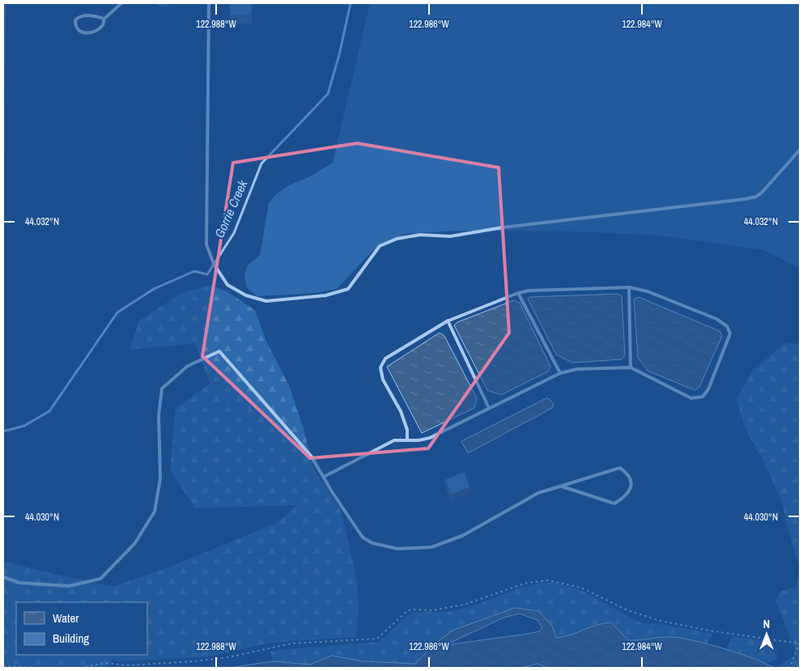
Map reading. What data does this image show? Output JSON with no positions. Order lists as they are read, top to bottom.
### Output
{
  "water": ["Gorrie Creek"],
  "legend": ["Water", "Building"],
  "north": "top",
  "coordinates": [
    "122.988°W",
    "122.986°W",
    "122.984°W",
    "44.032°N",
    "44.030°N"
  ]
}
